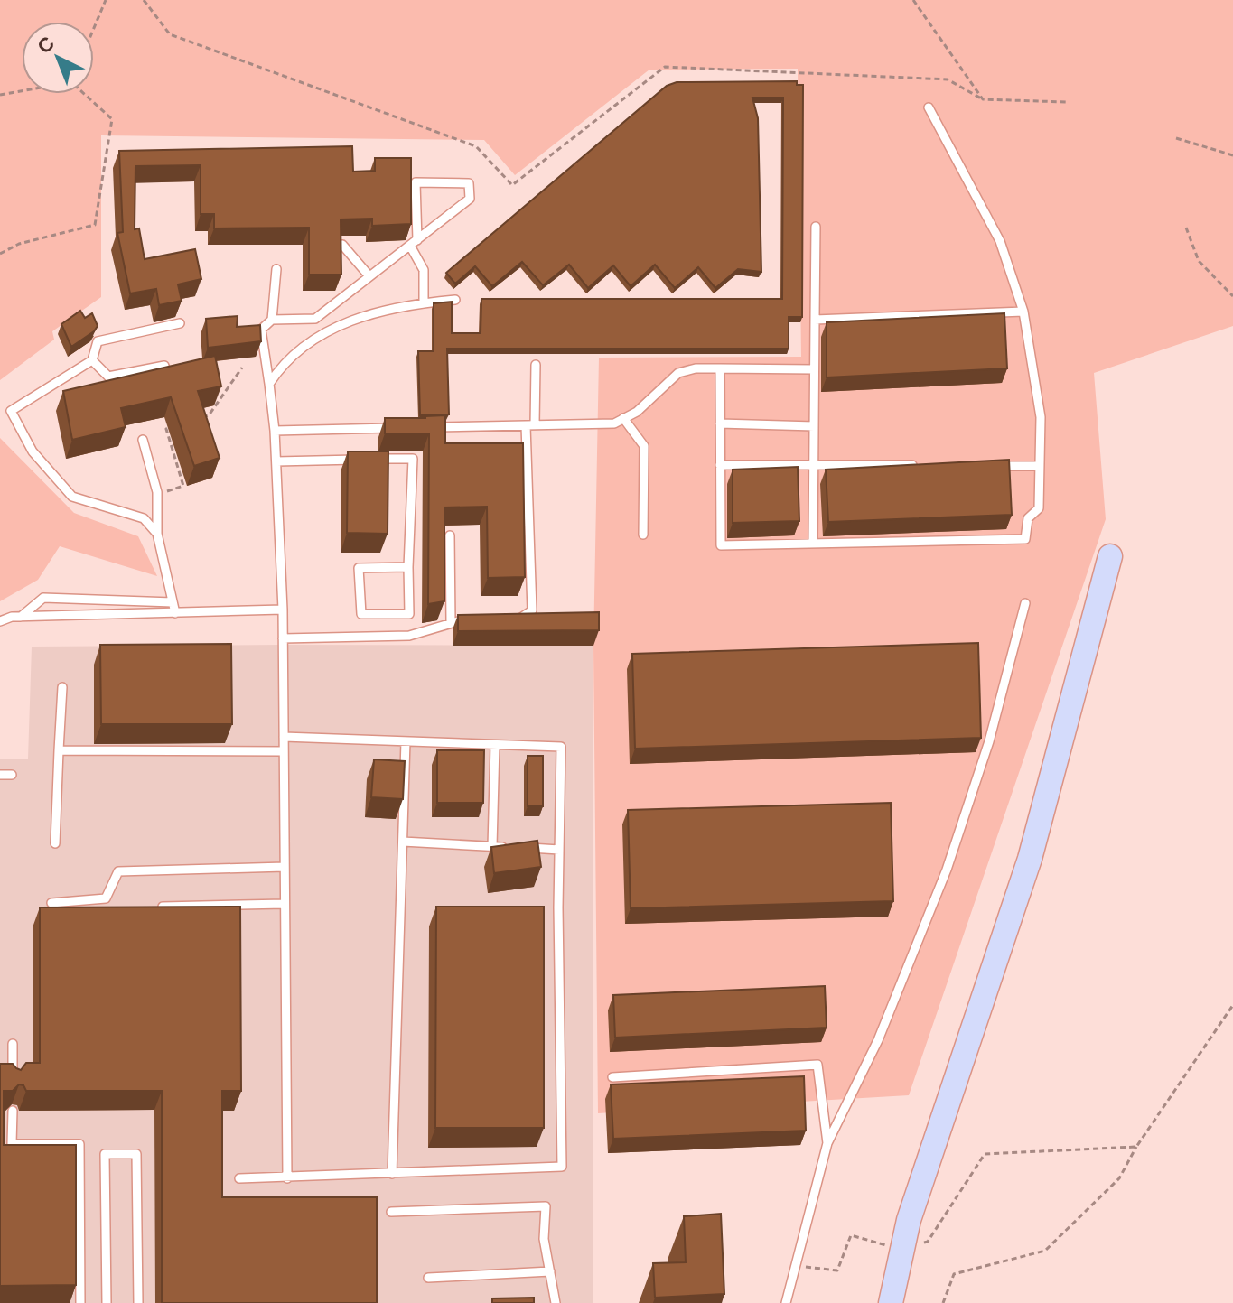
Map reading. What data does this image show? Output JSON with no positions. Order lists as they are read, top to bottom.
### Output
{
  "north": "top left"
}
